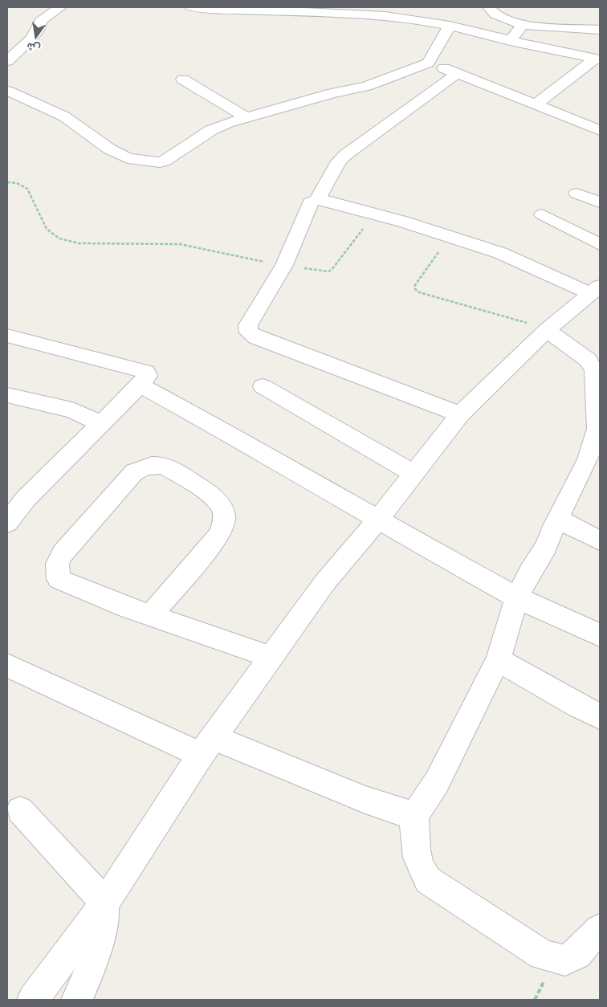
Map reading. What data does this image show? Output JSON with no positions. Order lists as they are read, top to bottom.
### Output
{
  "north": "bottom"
}
